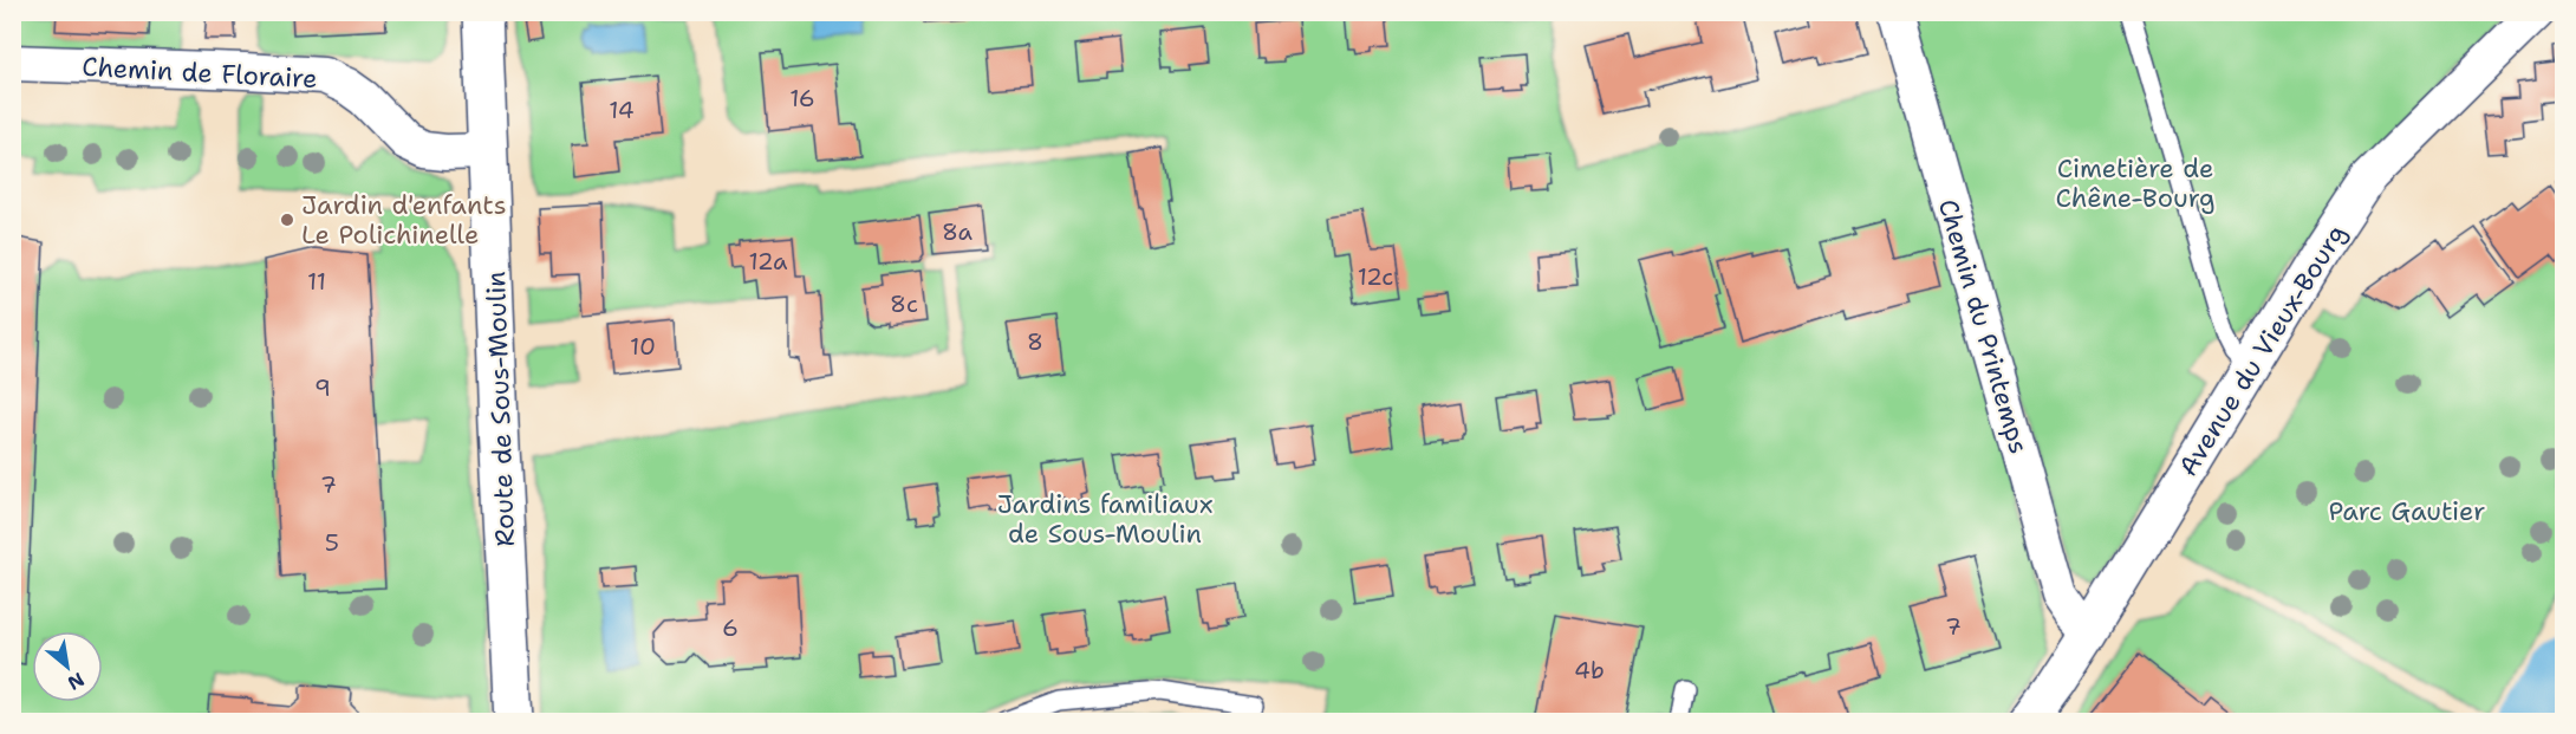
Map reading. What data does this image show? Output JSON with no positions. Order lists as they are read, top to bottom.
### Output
{
  "streets": {
    "street": [
      "Chemin de Floraire",
      "Chemin du Printemps",
      "Avenue du Vieux-Bourg",
      "Route de Sous-Moulin"
    ]
  },
  "crossings": [
    ["Chemin de Floraire", "Route de Sous-Moulin"],
    ["Chemin du Printemps", "Avenue du Vieux-Bourg"]
  ],
  "parks": ["Cimetière de Chêne-Bourg", "Jardins familiaux de Sous-Moulin", "Parc Gautier"],
  "places": ["Jardin d'enfants Le Polichinelle"],
  "house_numbers": [
    "16",
    "14",
    "8a",
    "12a",
    "12c",
    "11",
    "8c",
    "8",
    "10",
    "9",
    "7",
    "5",
    "7",
    "6",
    "4b"
  ],
  "north": "bottom right"
}
